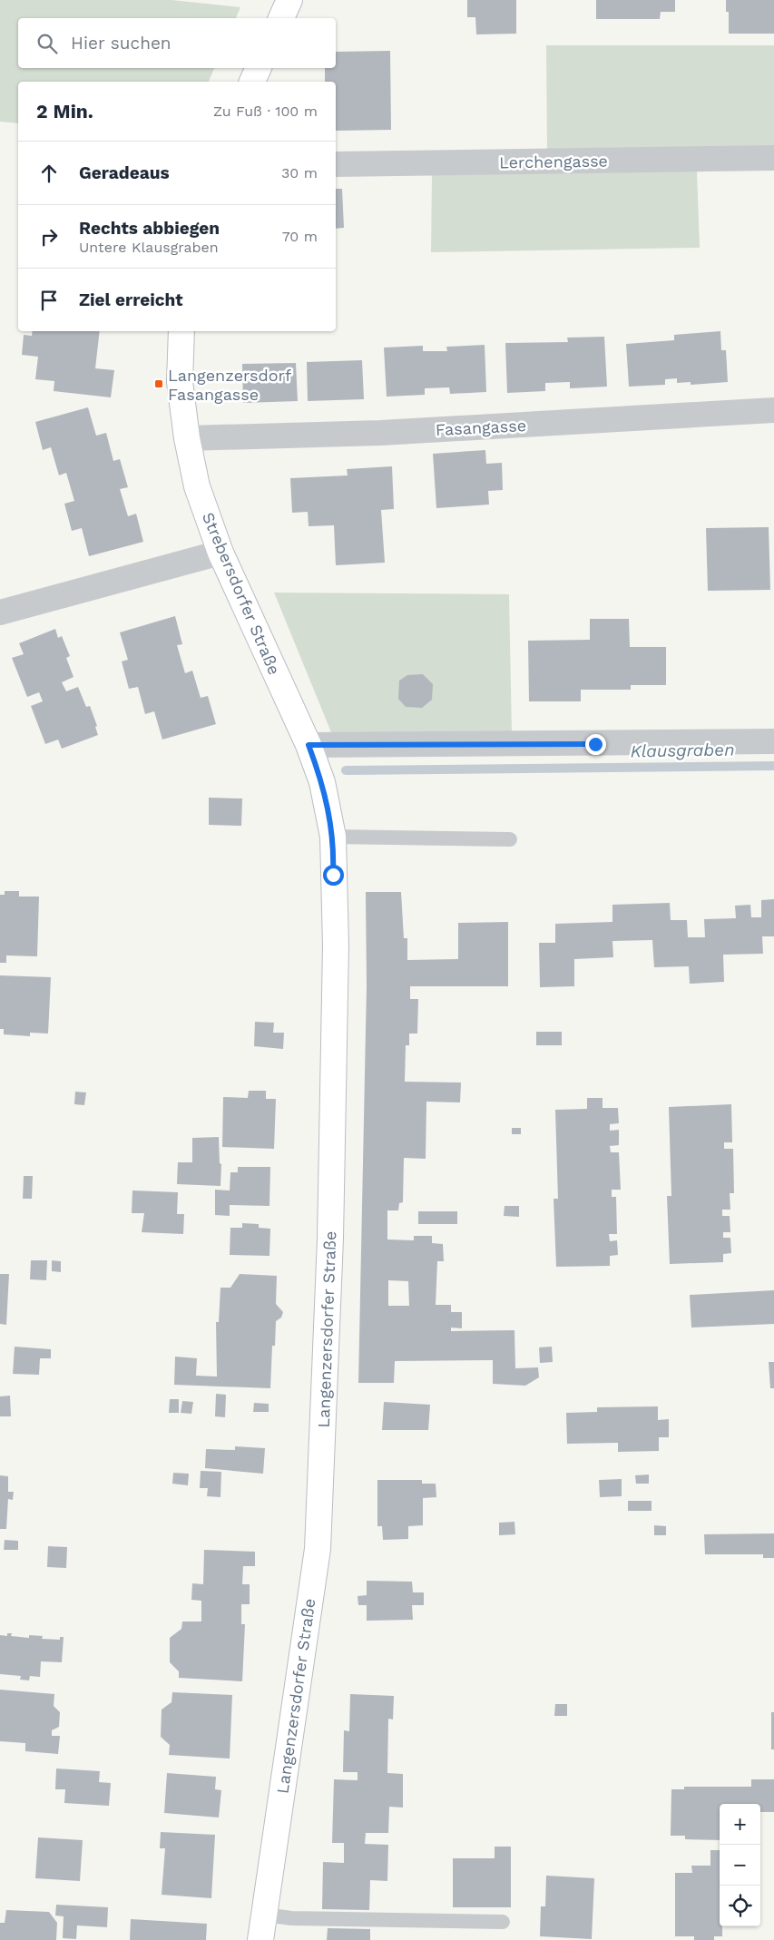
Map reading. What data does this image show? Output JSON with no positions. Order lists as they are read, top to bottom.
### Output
{
  "streets": {
    "main road": ["Strebersdorfer Straße", "Langenzersdorfer Straße"],
    "street": ["Lerchengasse", "Fasangasse"]
  },
  "crossings": [
    ["Fasangasse", "Strebersdorfer Straße"],
    ["Strebersdorfer Straße", "Langenzersdorfer Straße"]
  ],
  "water": ["Klausgraben"],
  "places": {
    "transit": ["Langenzersdorf Fasangasse"]
  },
  "page": {
    "search": "Hier suchen",
    "heading": ["2 Min.", "Zu Fuß · 100 m"],
    "list": [
      ["Geradeaus", "30 m"],
      ["Rechts abbiegen", "Untere Klausgraben", "70 m"],
      "Ziel erreicht"
    ],
    "map_buttons": ["+", "−"]
  }
}
